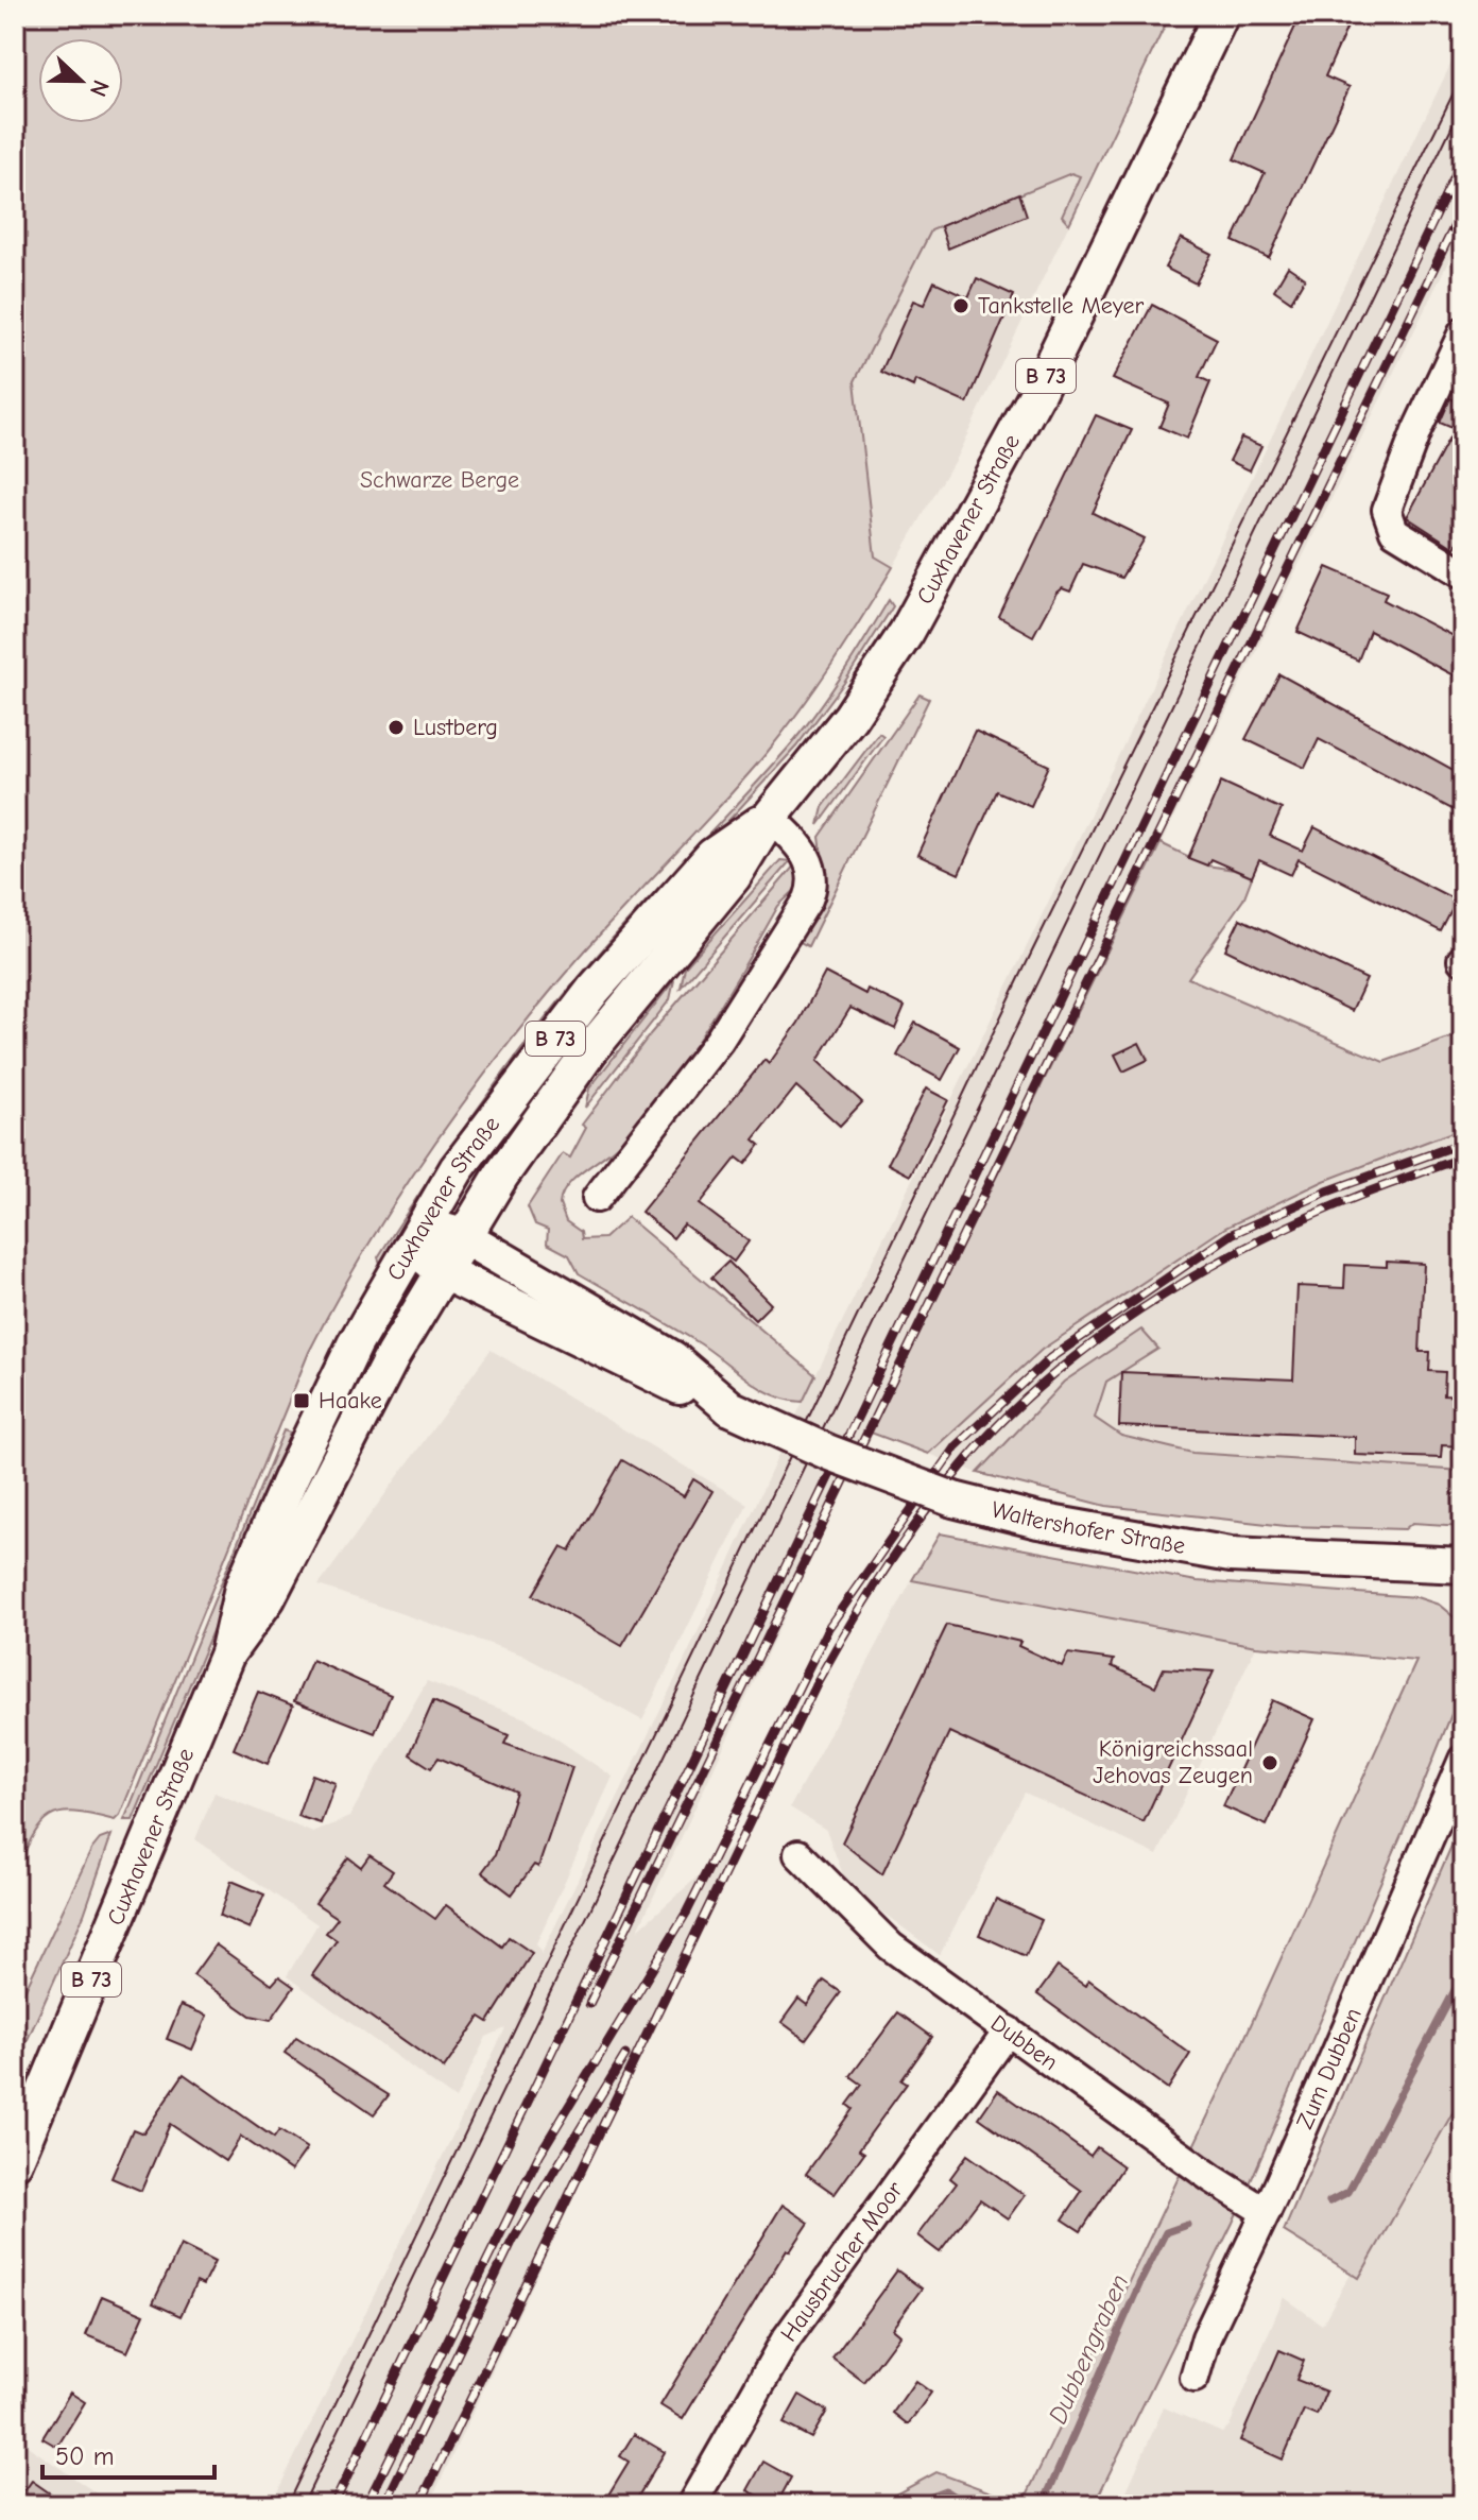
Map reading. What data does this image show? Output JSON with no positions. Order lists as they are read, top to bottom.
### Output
{
  "streets": {
    "main road": ["B 73", "Cuxhavener Straße", "Waltershofer Straße"],
    "street": ["Dubben", "Zum Dubben", "Hausbrucher Moor"]
  },
  "crossings": [
    ["Cuxhavener Straße", "Waltershofer Straße"],
    ["Dubben", "Zum Dubben"],
    ["Dubben", "Hausbrucher Moor"]
  ],
  "water": ["Dubbengraben"],
  "parks": ["Schwarze Berge"],
  "places": {
    "other": ["Tankstelle Meyer", "Lustberg", "Königreichssaal Jehovas Zeugen"],
    "transit": ["Haake"]
  },
  "scale_bar": "50 m",
  "north": "right"
}
